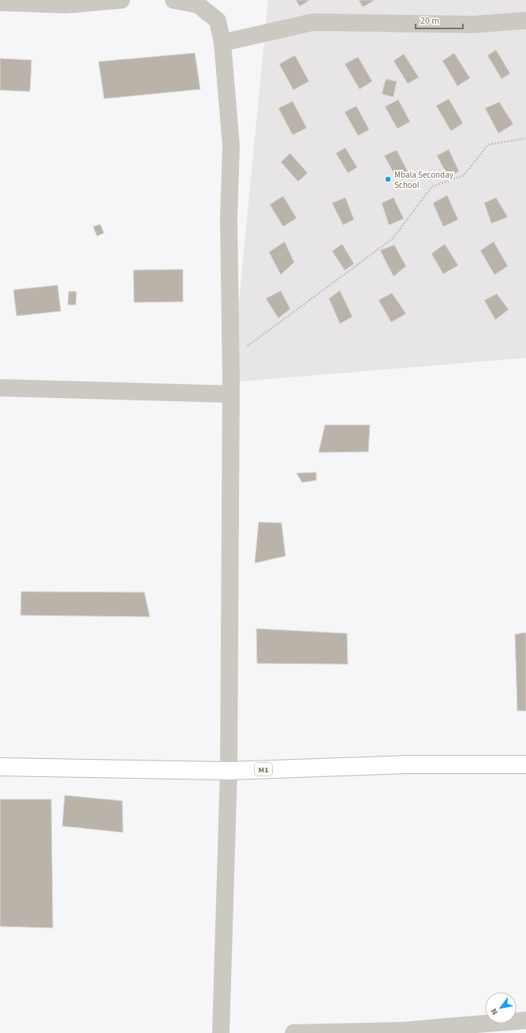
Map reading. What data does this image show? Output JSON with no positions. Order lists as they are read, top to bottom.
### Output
{
  "streets": {
    "main road": ["M1"]
  },
  "places": ["Mbala Seconday School"],
  "scale_bar": "20 m",
  "north": "bottom left"
}
